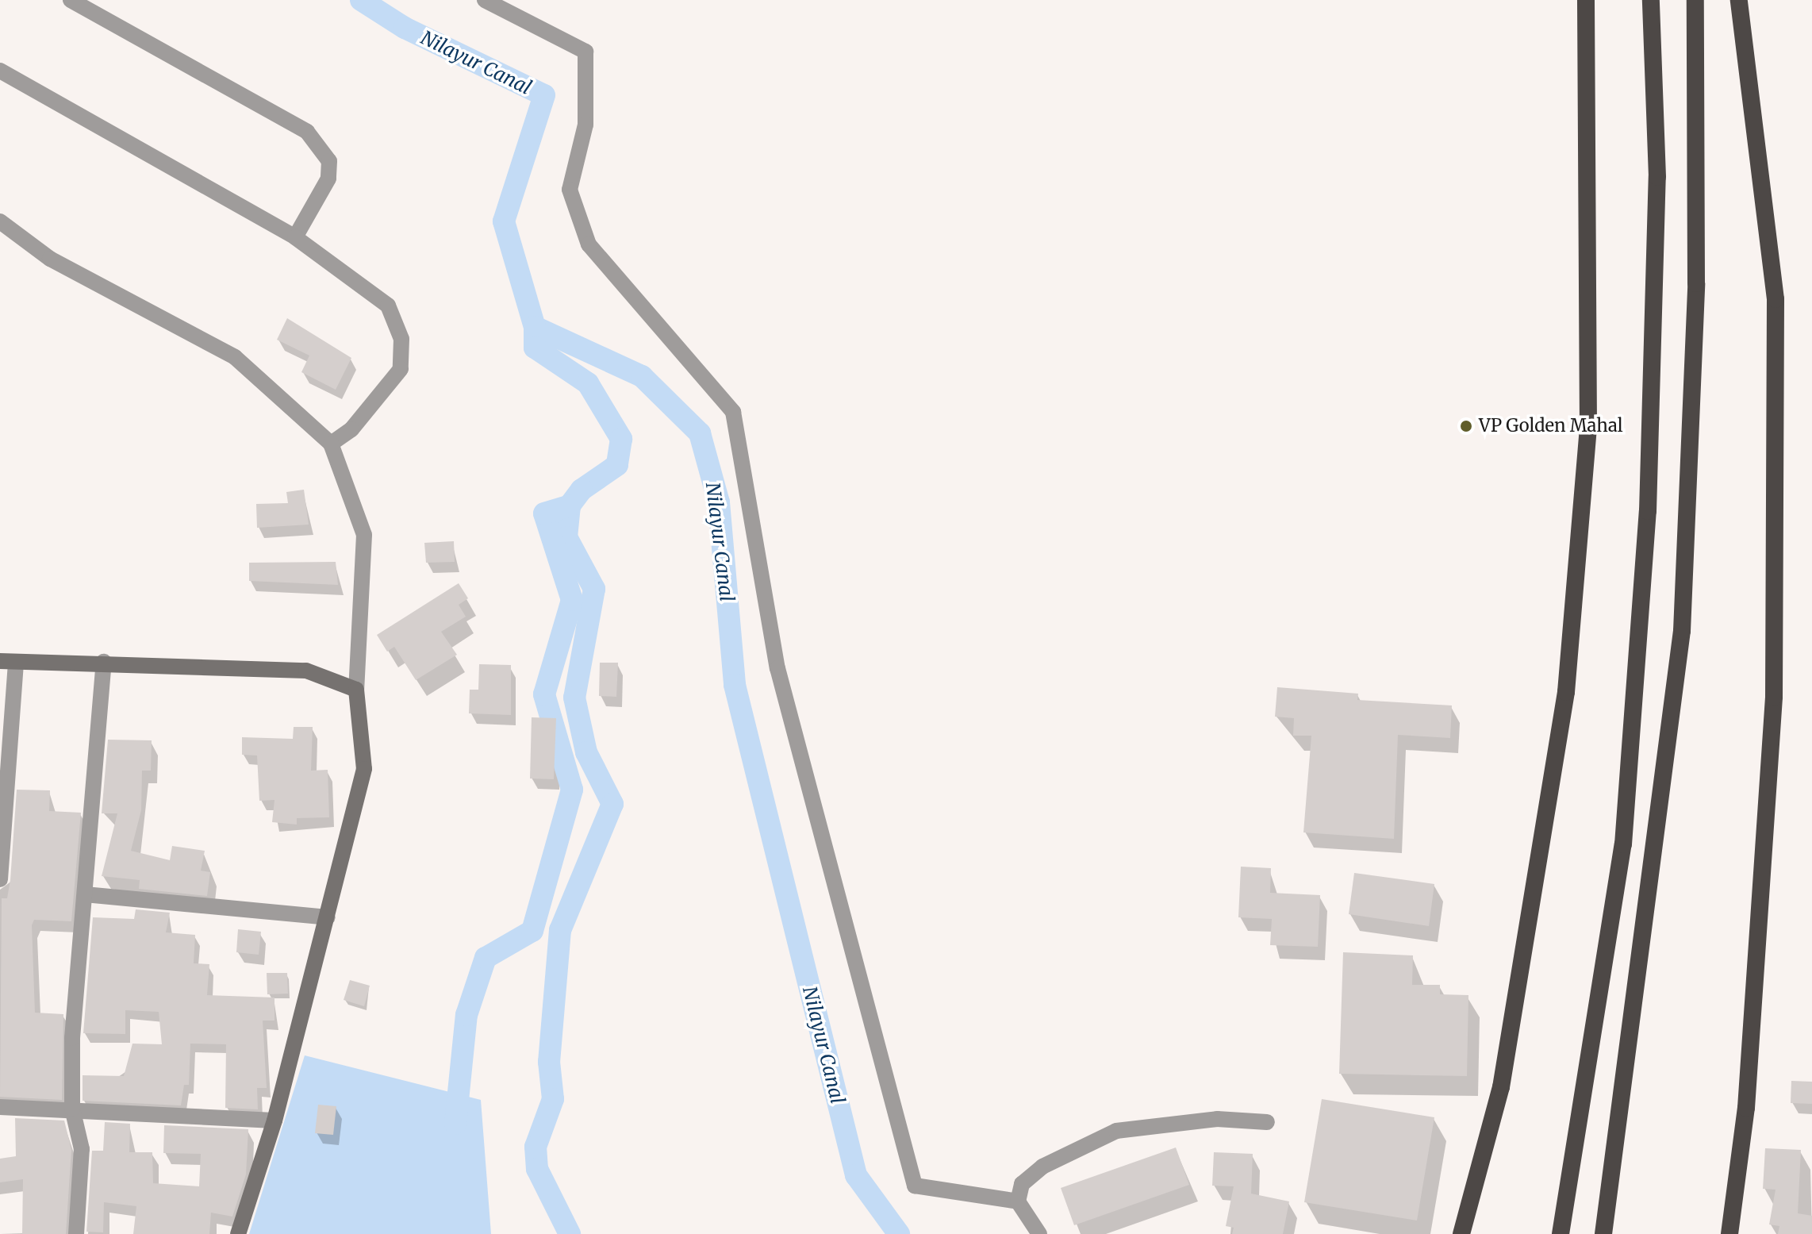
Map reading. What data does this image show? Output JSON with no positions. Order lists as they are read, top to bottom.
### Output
{
  "water": ["Nilayur Canal"],
  "places": ["VP Golden Mahal"]
}
